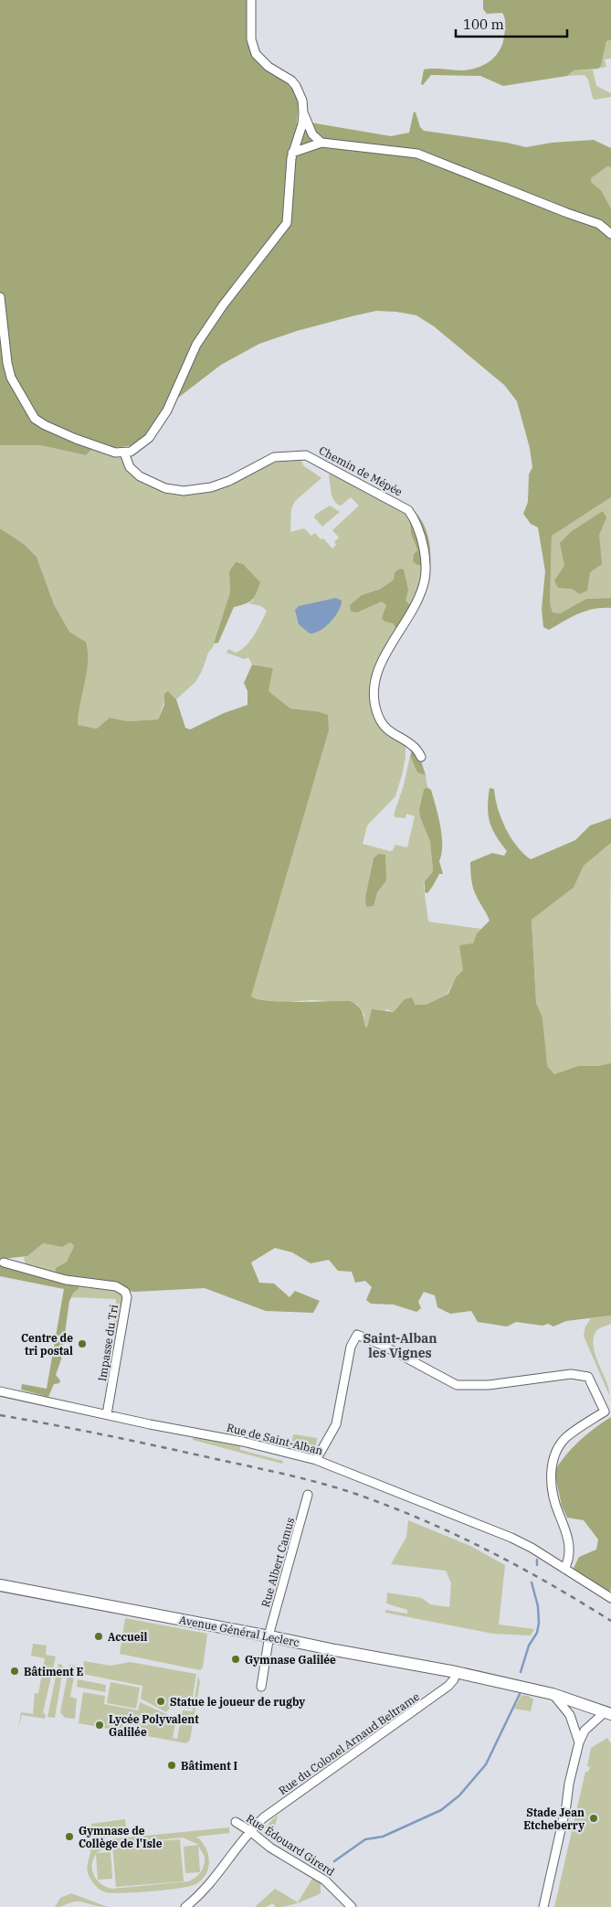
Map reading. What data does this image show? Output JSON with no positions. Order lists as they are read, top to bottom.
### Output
{
  "streets": {
    "main road": ["Avenue Général Leclerc"],
    "street": [
      "Chemin de Mépée",
      "Impasse du Tri",
      "Rue de Saint-Alban",
      "Rue Albert Camus",
      "Rue du Colonel Arnaud Beltrame",
      "Rue Édouard Girerd"
    ]
  },
  "crossings": [
    ["Impasse du Tri", "Rue de Saint-Alban"],
    ["Rue Albert Camus", "Avenue Général Leclerc"],
    ["Avenue Général Leclerc", "Rue du Colonel Arnaud Beltrame"],
    ["Rue du Colonel Arnaud Beltrame", "Rue Édouard Girerd"]
  ],
  "districts": ["Saint-Alban les Vignes"],
  "places": [
    "Centre de tri postal",
    "Accueil",
    "Gymnase Galilée",
    "Bâtiment E",
    "Statue le joueur de rugby",
    "Lycée Polyvalent Galilée",
    "Bâtiment I",
    "Stade Jean Etcheberry",
    "Gymnase de Collège de l'Isle"
  ],
  "scale_bar": "100 m"
}
